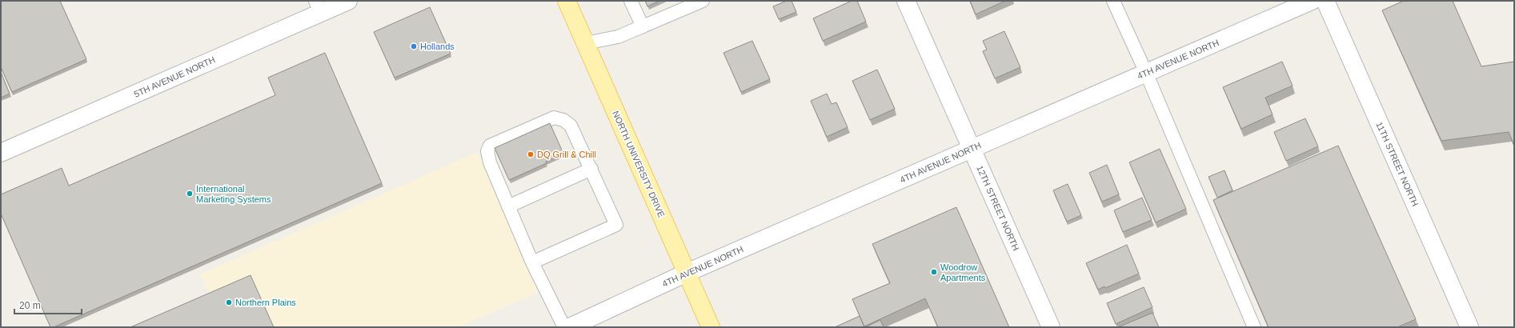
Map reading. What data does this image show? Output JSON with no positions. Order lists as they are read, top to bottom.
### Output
{
  "streets": {
    "main road": ["NORTH UNIVERSITY DRIVE"],
    "street": [
      "4TH AVENUE NORTH",
      "5TH AVENUE NORTH",
      "11TH STREET NORTH",
      "12TH STREET NORTH"
    ]
  },
  "crossings": [
    ["4TH AVENUE NORTH", "NORTH UNIVERSITY DRIVE"],
    ["4TH AVENUE NORTH", "12TH STREET NORTH"]
  ],
  "places": [
    "Hollands",
    "DQ Grill & Chill",
    "International Marketing Systems",
    "Woodrow Apartments",
    "Northern Plains"
  ],
  "scale_bar": "20 m"
}
